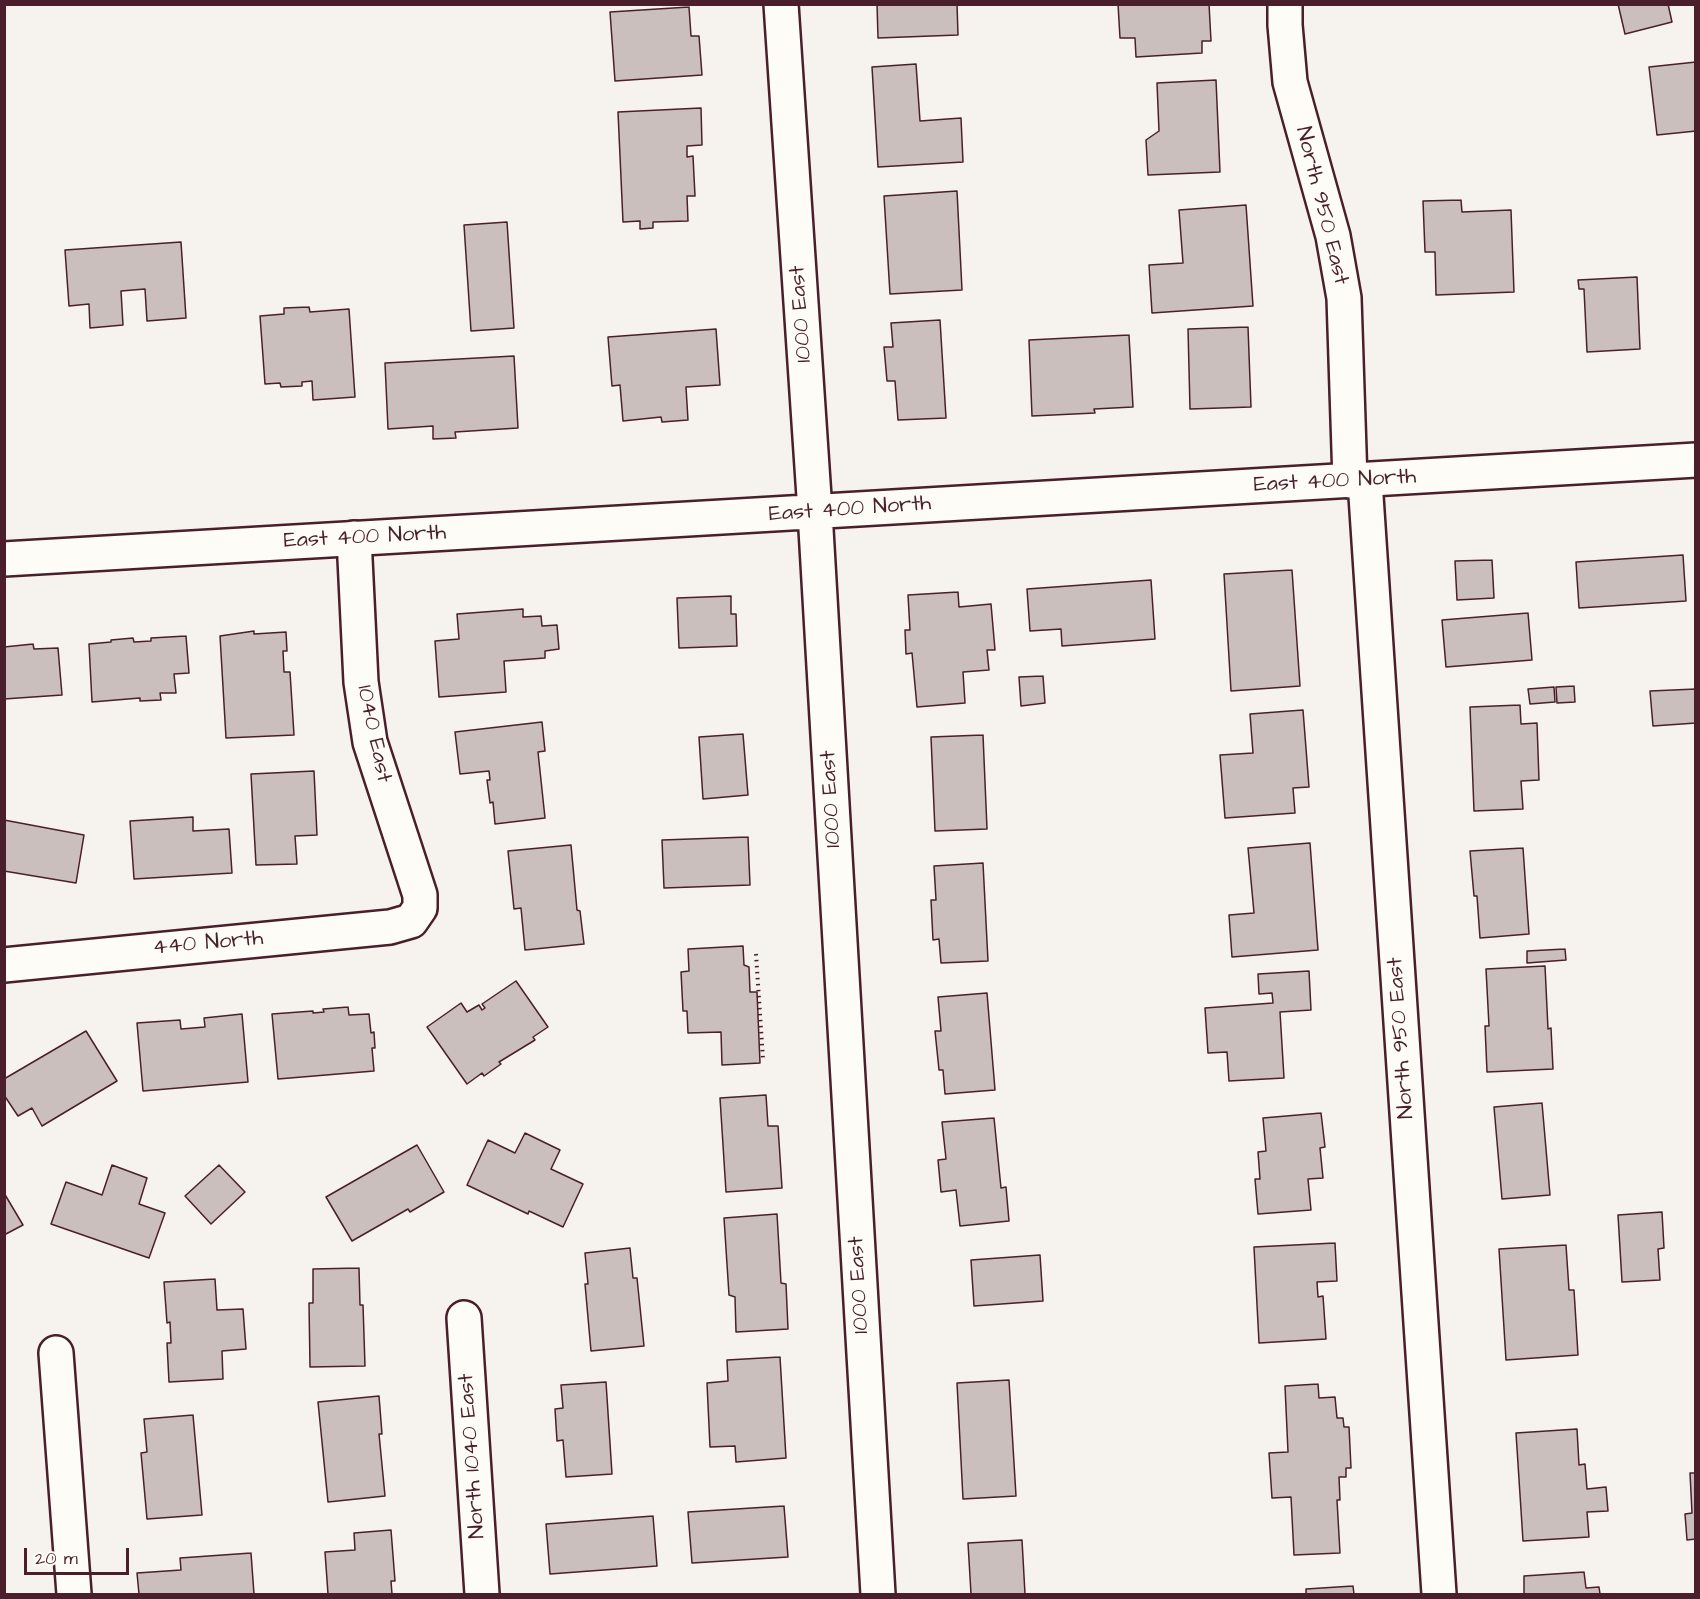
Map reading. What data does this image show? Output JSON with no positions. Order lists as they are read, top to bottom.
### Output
{
  "streets": {
    "street": [
      "North 950 East",
      "1000 East",
      "East 400 North",
      "1040 East",
      "440 North",
      "North 1040 East"
    ]
  },
  "crossings": [
    ["North 950 East", "East 400 North"],
    ["1000 East", "East 400 North"],
    ["East 400 North", "1040 East"],
    ["1040 East", "440 North"]
  ],
  "scale_bar": "20 m"
}
